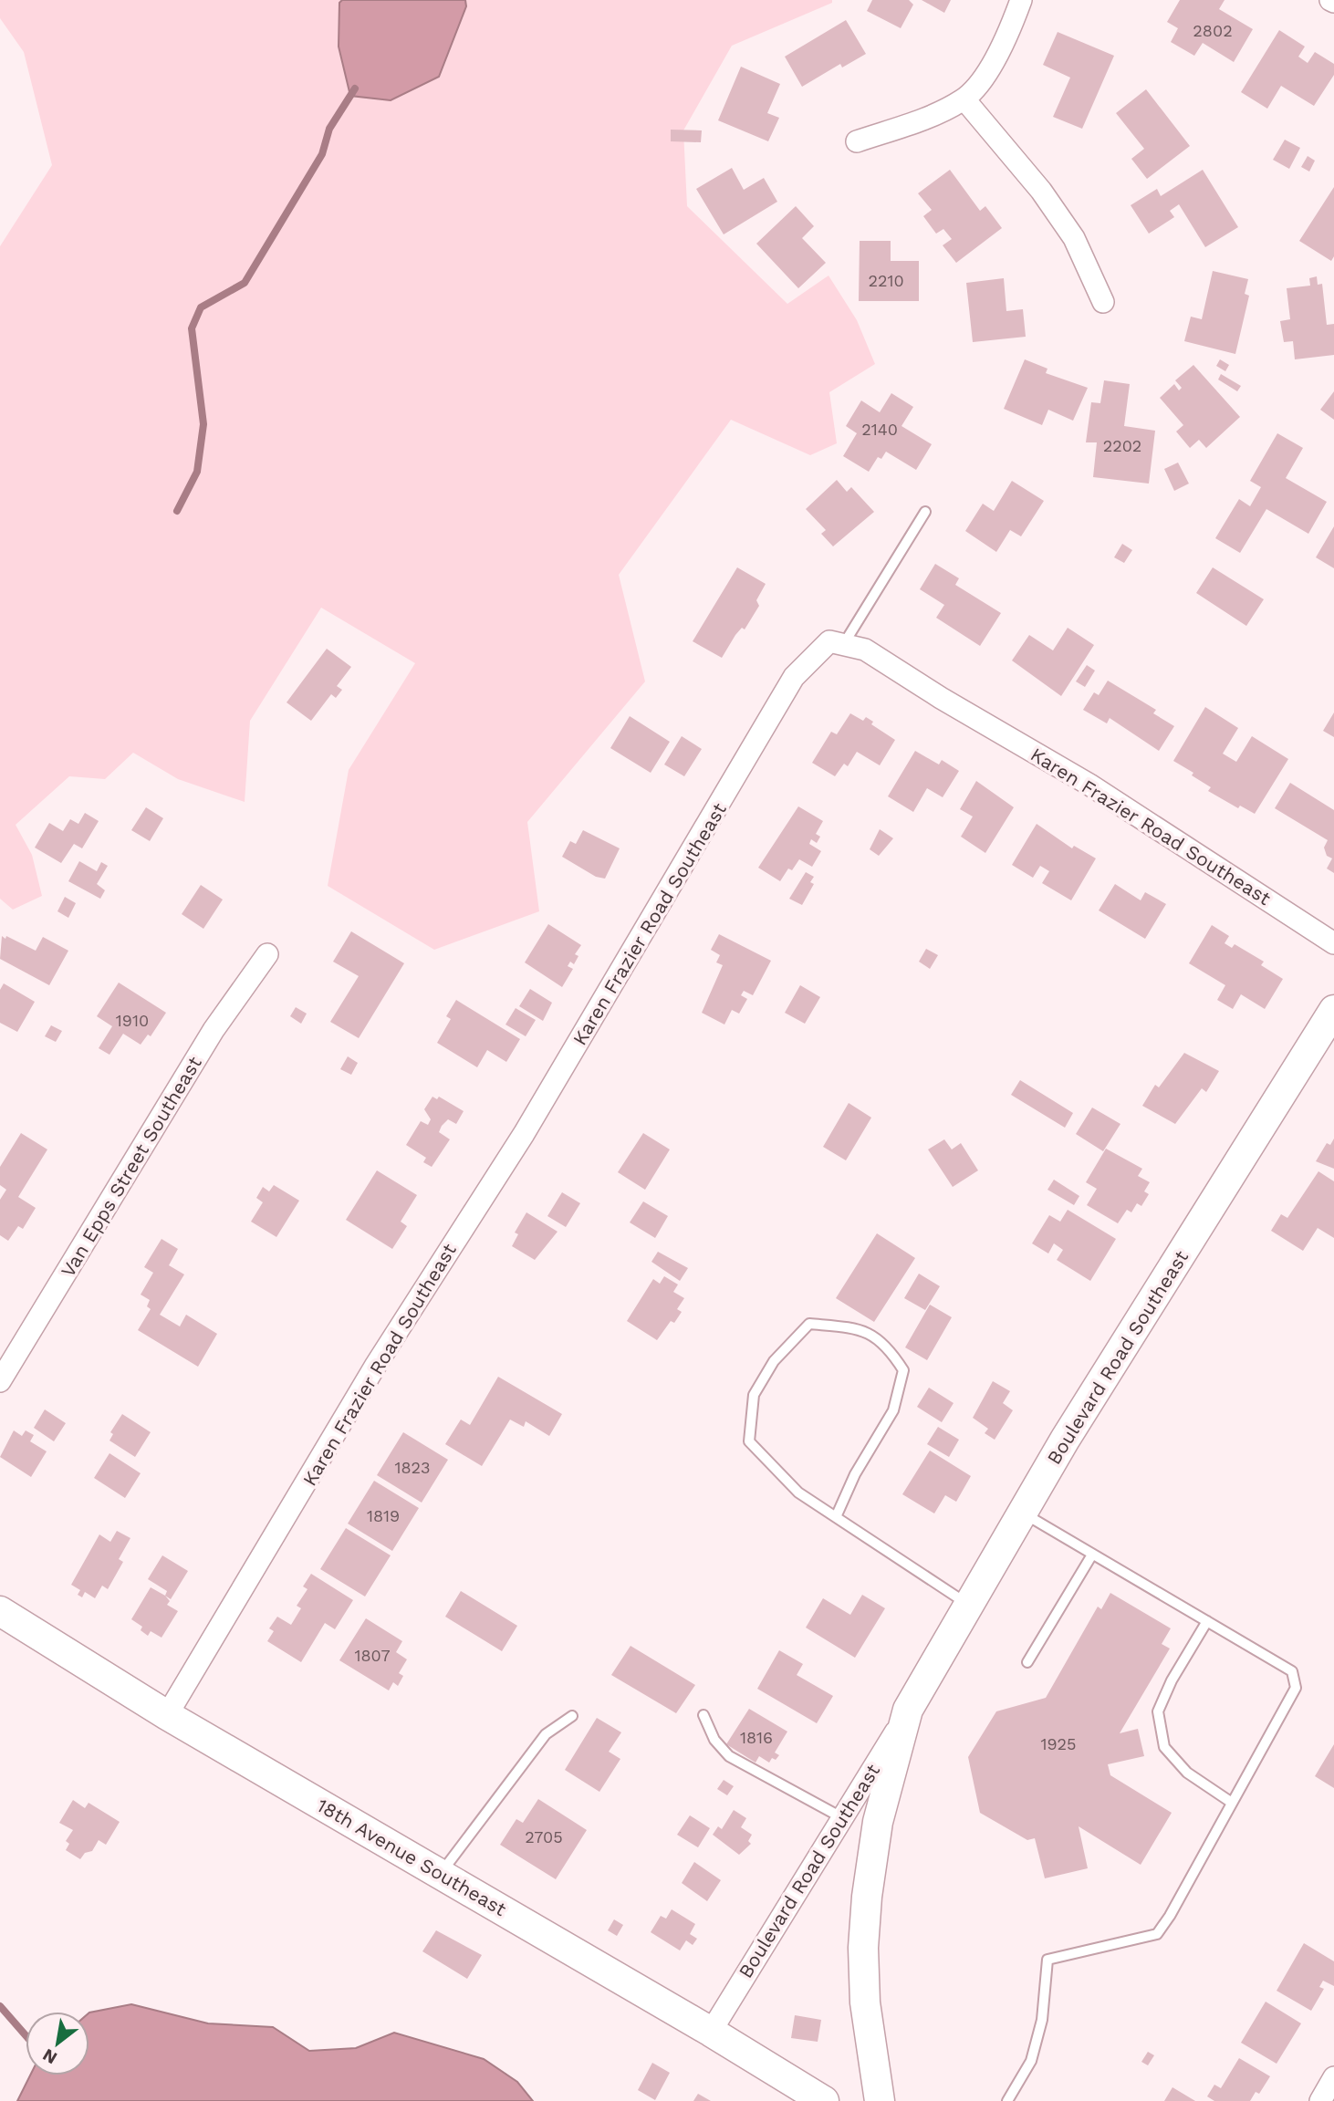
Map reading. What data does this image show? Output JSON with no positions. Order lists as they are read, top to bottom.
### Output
{
  "streets": {
    "street": [
      "Karen Frazier Road Southeast",
      "Van Epps Street Southeast",
      "Boulevard Road Southeast",
      "18th Avenue Southeast"
    ]
  },
  "crossings": [
    ["Karen Frazier Road Southeast", "18th Avenue Southeast"],
    ["Boulevard Road Southeast", "18th Avenue Southeast"]
  ],
  "house_numbers": [
    "2802",
    "2210",
    "2140",
    "2202",
    "1910",
    "1823",
    "1819",
    "1807",
    "1816",
    "1925",
    "2705"
  ],
  "north": "bottom left"
}
